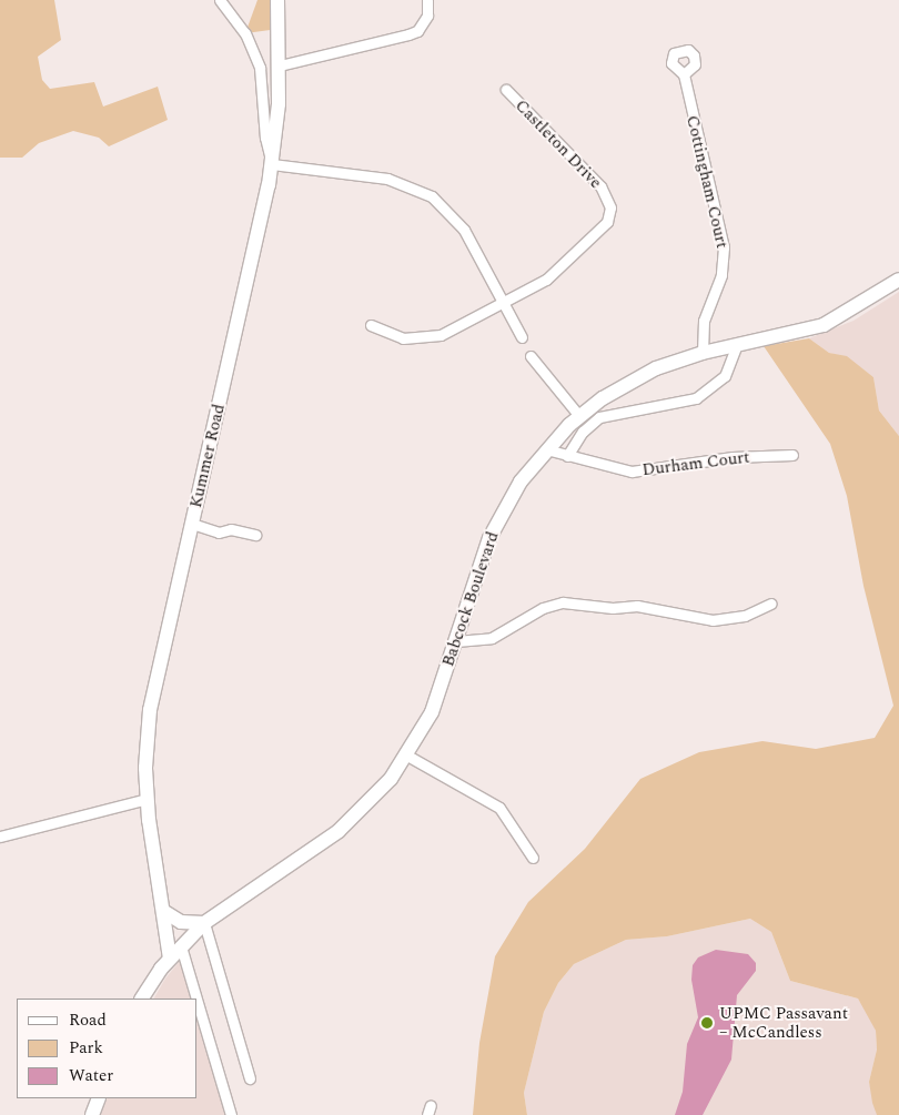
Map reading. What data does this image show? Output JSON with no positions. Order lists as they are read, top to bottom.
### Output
{
  "streets": {
    "main road": ["Kummer Road", "Babcock Boulevard"],
    "street": ["Castleton Drive", "Cottingham Court", "Durham Court"]
  },
  "crossings": [
    ["Cottingham Court", "Babcock Boulevard"],
    ["Kummer Road", "Babcock Boulevard"],
    ["Durham Court", "Babcock Boulevard"]
  ],
  "places": ["UPMC Passavant – McCandless"],
  "legend": ["Road", "Park", "Water"]
}
